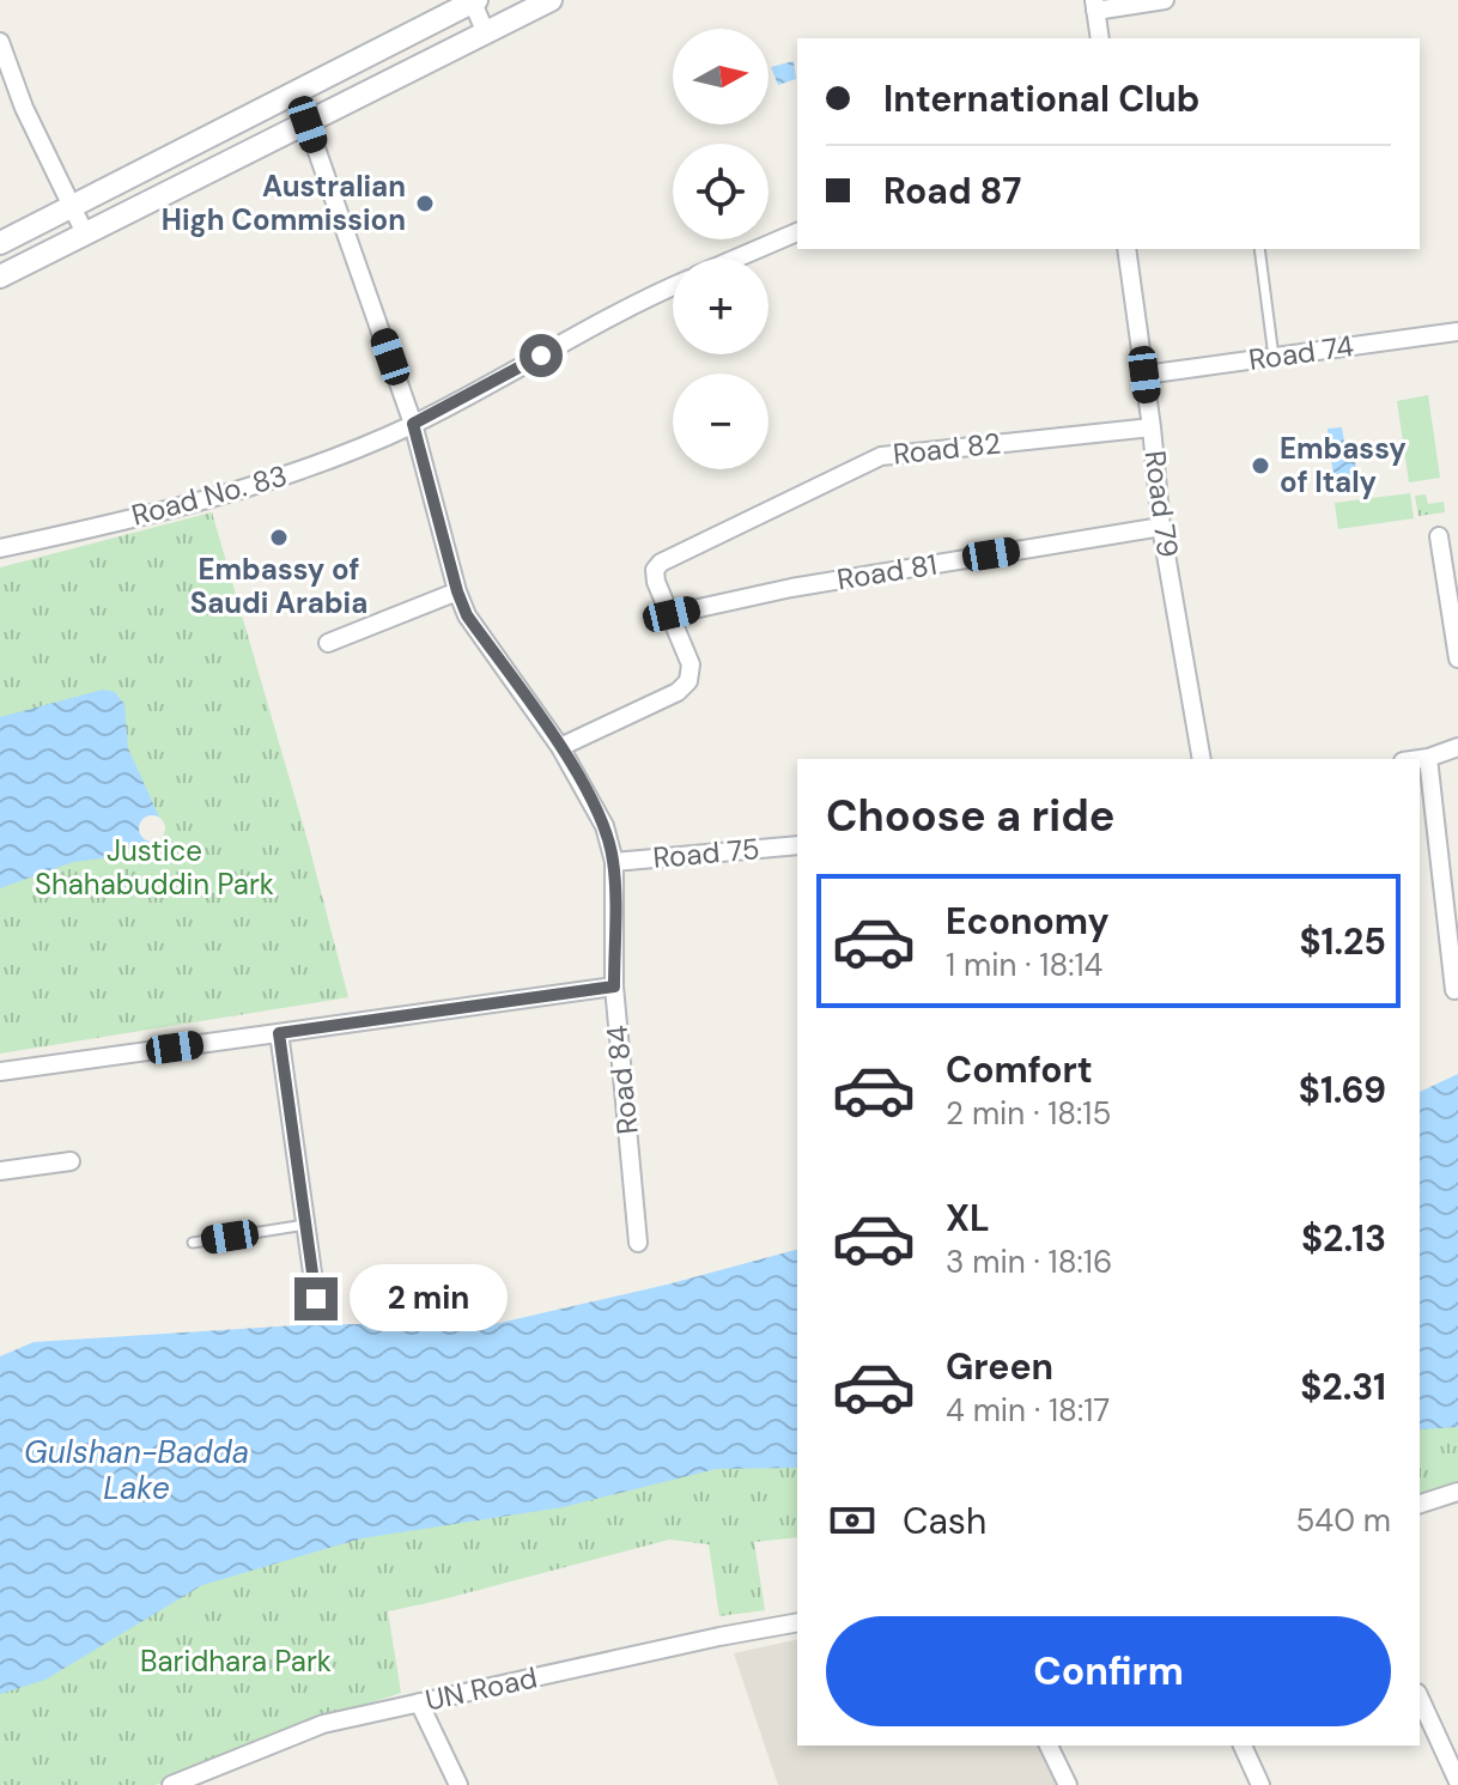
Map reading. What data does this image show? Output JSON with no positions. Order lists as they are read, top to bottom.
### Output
{
  "streets": {
    "street": [
      "Road 74",
      "Road 82",
      "Road No. 83",
      "Road 79",
      "Road 81",
      "Road 75",
      "Road 84",
      "UN Road"
    ]
  },
  "crossings": [
    ["Road 74", "Road 79"],
    ["Road 82", "Road 79"],
    ["Road 82", "Road 81"],
    ["Road No. 83", "Road 84"],
    ["Road 79", "Road 81"],
    ["Road 75", "Road 84"]
  ],
  "water": ["Gulshan-Badda Lake"],
  "parks": ["Justice Shahabuddin Park", "Baridhara Park"],
  "places": ["Australian High Commission", "Embassy of Italy", "Embassy of Saudi Arabia"],
  "north": "right",
  "page": {
    "map_buttons": ["+", "−"],
    "banner": ["International Club", "Road 87"],
    "heading": "Choose a ride",
    "list": [
      {
        "name": "Economy",
        "note": "1 min · 18:14",
        "value": "$1.25"
      },
      {
        "name": "Comfort",
        "note": "2 min · 18:15",
        "value": "$1.69"
      },
      {
        "name": "XL",
        "note": "3 min · 18:16",
        "value": "$2.13"
      },
      {
        "name": "Green",
        "note": "4 min · 18:17",
        "value": "$2.31"
      }
    ],
    "bubble": "2 min",
    "pay": ["Cash", "540 m"],
    "buttons": "Confirm"
  }
}
